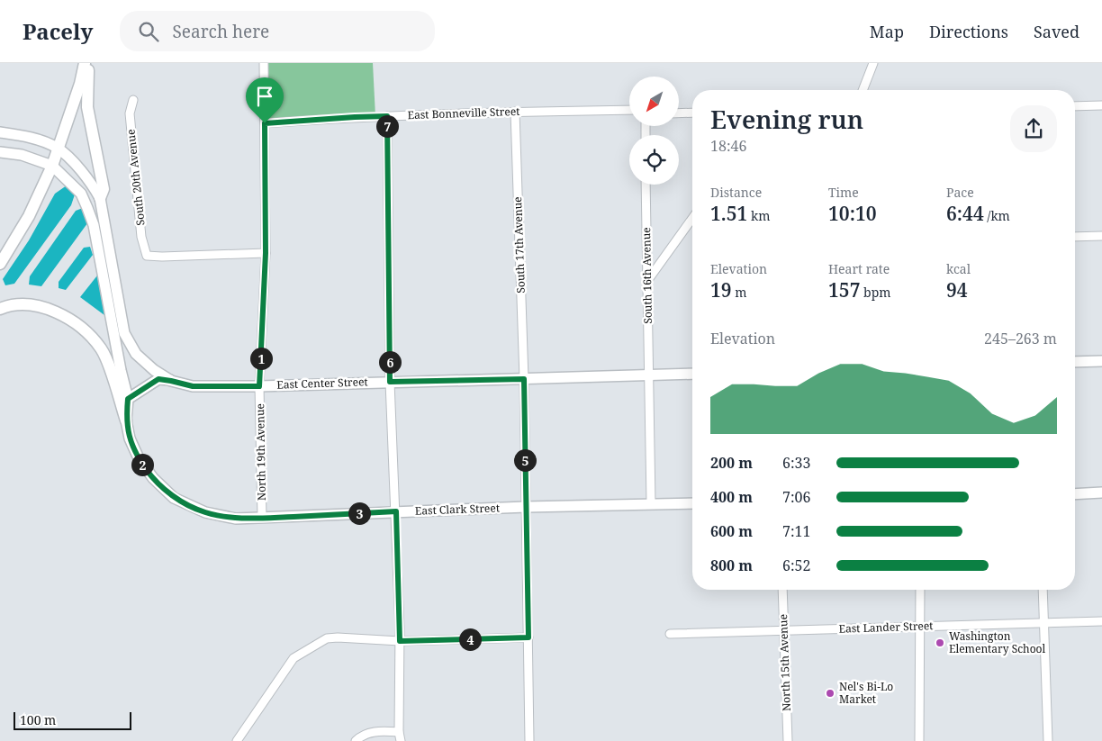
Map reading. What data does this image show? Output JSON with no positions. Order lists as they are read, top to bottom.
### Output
{
  "streets": {
    "main road": ["East Center Street", "East Clark Street"],
    "street": [
      "East Bonneville Street",
      "South 20th Avenue",
      "South 17th Avenue",
      "South 16th Avenue",
      "North 19th Avenue",
      "East Lander Street",
      "North 15th Avenue"
    ]
  },
  "crossings": [
    ["East Bonneville Street", "South 17th Avenue"],
    ["East Bonneville Street", "North 19th Avenue"],
    ["South 20th Avenue", "North 19th Avenue"],
    ["South 17th Avenue", "East Center Street"],
    ["South 17th Avenue", "East Clark Street"],
    ["South 16th Avenue", "East Center Street"],
    ["South 16th Avenue", "East Clark Street"],
    ["East Center Street", "North 19th Avenue"],
    ["North 19th Avenue", "East Clark Street"],
    ["East Lander Street", "North 15th Avenue"]
  ],
  "places": ["Washington Elementary School", "Nel's Bi-Lo Market"],
  "scale_bar": "100 m",
  "north": "bottom left",
  "page": {
    "header": "Pacely",
    "search": "Search here",
    "nav": ["Map", "Directions", "Saved"],
    "heading": ["Evening run", "18:46"],
    "pins": [
      "7",
      "1",
      "6",
      "5",
      "2",
      "3",
      "4"
    ],
    "stats": [
      ["Distance", "1.51 km"],
      ["Time", "10:10"],
      ["Pace", "6:44 /km"],
      ["Elevation", "19 m"],
      ["Heart rate", "157 bpm"],
      ["kcal", "94"]
    ],
    "chart": ["Elevation", "245–263 m"],
    "list": [
      {
        "name": "200 m",
        "note": "6:33"
      },
      {
        "name": "400 m",
        "note": "7:06"
      },
      {
        "name": "600 m",
        "note": "7:11"
      },
      {
        "name": "800 m",
        "note": "6:52"
      }
    ],
    "scale": "100 m"
  }
}
